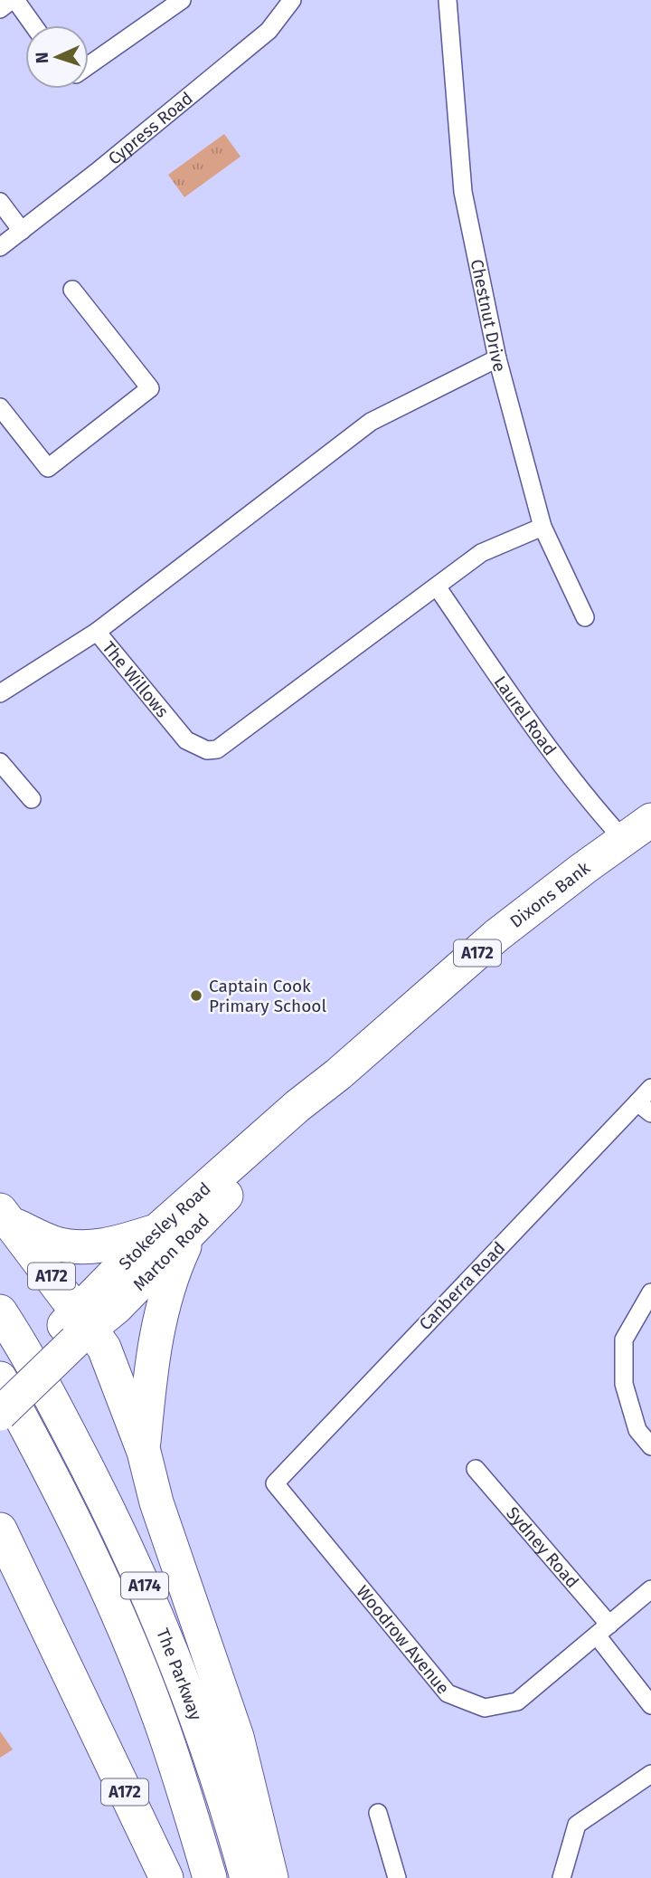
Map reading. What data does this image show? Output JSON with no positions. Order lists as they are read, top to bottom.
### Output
{
  "streets": {
    "highway": [
      "Dixons Bank",
      "A172",
      "Stokesley Road",
      "Marton Road",
      "A174",
      "The Parkway"
    ],
    "street": [
      "Cypress Road",
      "Chestnut Drive",
      "The Willows",
      "Laurel Road",
      "Canberra Road",
      "Sydney Road",
      "Woodrow Avenue"
    ]
  },
  "crossings": [
    ["Chestnut Drive", "The Willows"],
    ["The Willows", "Laurel Road"],
    ["Laurel Road", "Dixons Bank"],
    ["Dixons Bank", "Marton Road"],
    ["A172", "Stokesley Road"],
    ["A172", "Marton Road"],
    ["A172", "A174"],
    ["Stokesley Road", "Marton Road"],
    ["Stokesley Road", "A174"],
    ["Marton Road", "A174"],
    ["Canberra Road", "Woodrow Avenue"],
    ["Sydney Road", "Woodrow Avenue"]
  ],
  "places": ["Captain Cook Primary School"],
  "north": "left"
}
